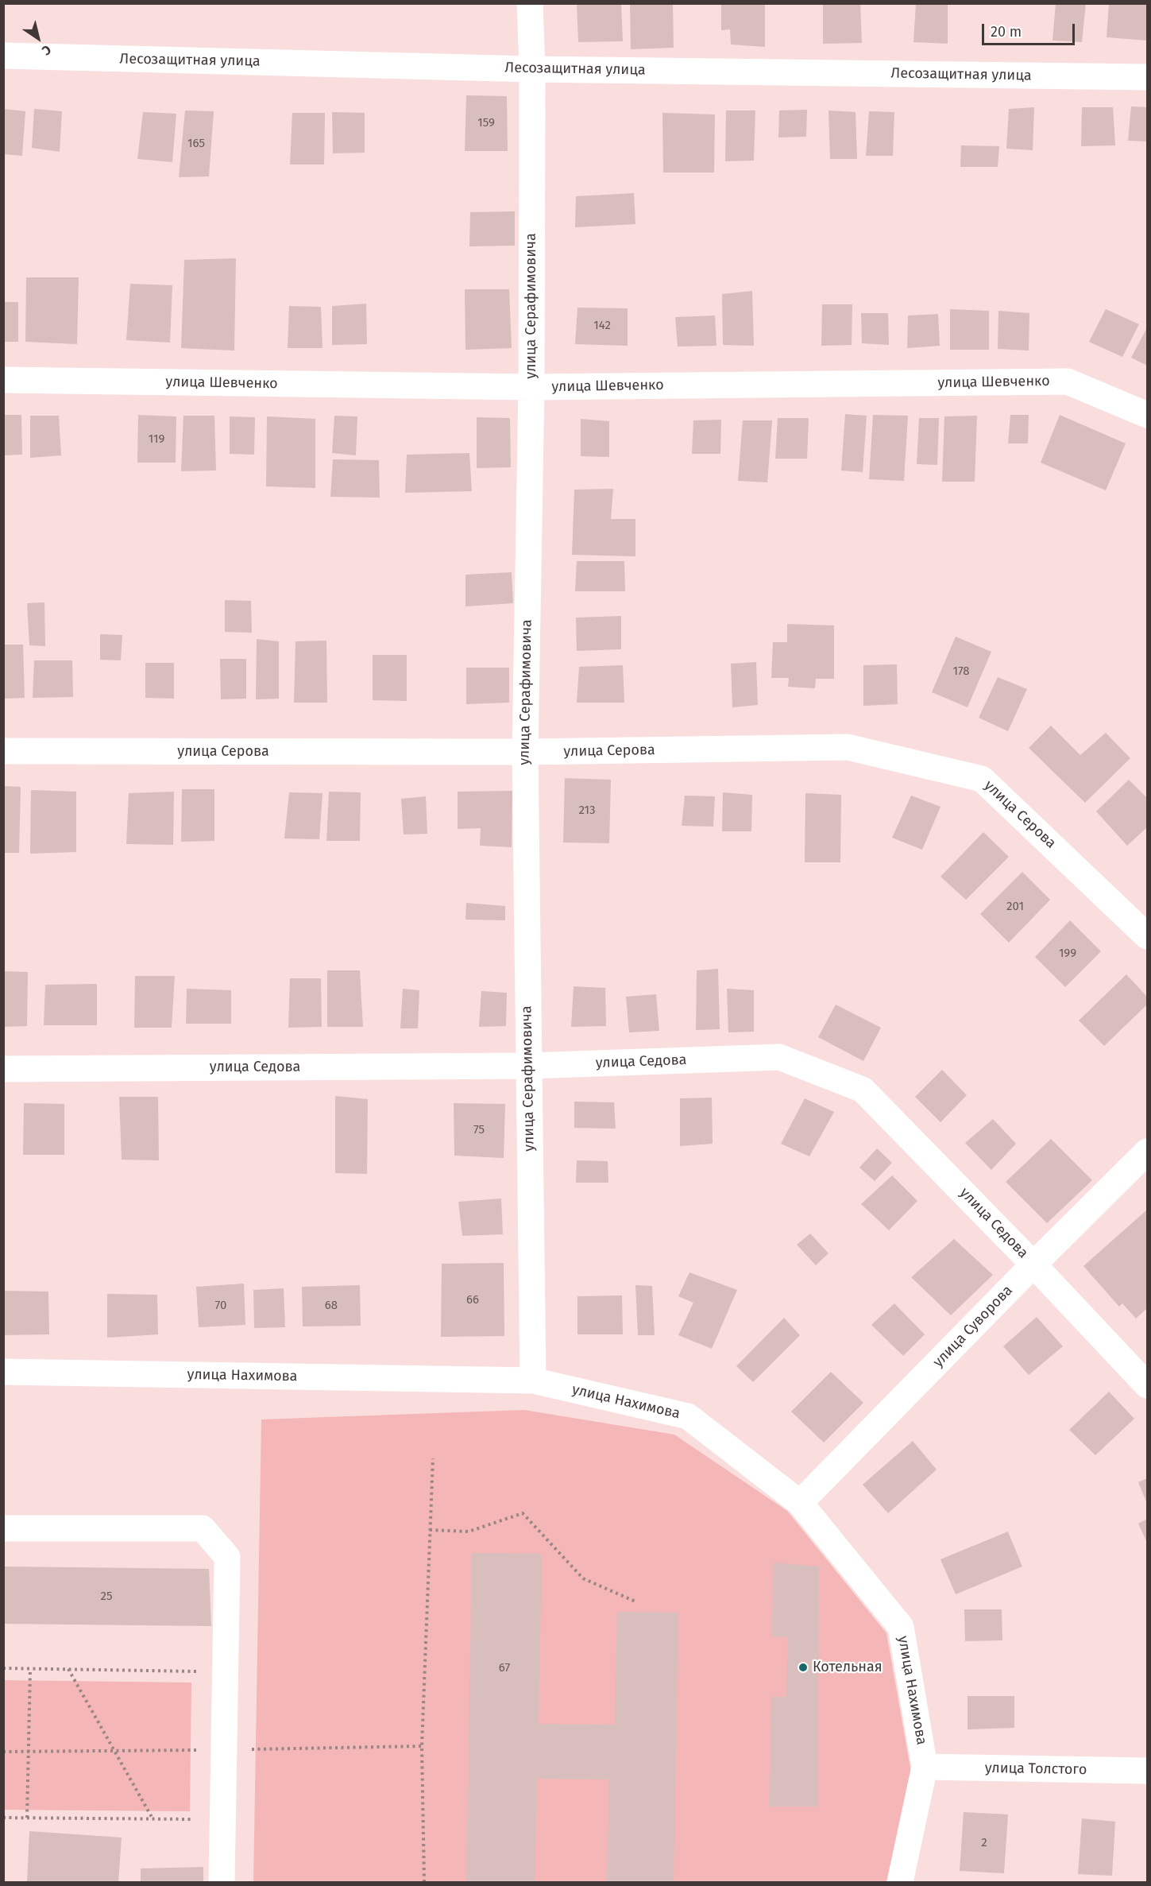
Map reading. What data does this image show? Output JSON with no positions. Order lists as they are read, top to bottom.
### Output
{
  "streets": {
    "street": [
      "Лесозащитная улица",
      "улица Серафимовича",
      "улица Шевченко",
      "улица Серова",
      "улица Седова",
      "улица Суворова",
      "улица Нахимова",
      "улица Толстого"
    ]
  },
  "crossings": [
    ["Лесозащитная улица", "улица Серафимовича"],
    ["улица Серафимовича", "улица Шевченко"],
    ["улица Серафимовича", "улица Серова"],
    ["улица Серафимовича", "улица Седова"],
    ["улица Серафимовича", "улица Нахимова"],
    ["улица Седова", "улица Суворова"],
    ["улица Суворова", "улица Нахимова"],
    ["улица Нахимова", "улица Толстого"]
  ],
  "places": ["Котельная"],
  "house_numbers": [
    "159",
    "165",
    "142",
    "119",
    "178",
    "213",
    "201",
    "199",
    "75",
    "66",
    "70",
    "68",
    "25",
    "67",
    "2"
  ],
  "scale_bar": "20 m",
  "north": "bottom right"
}
